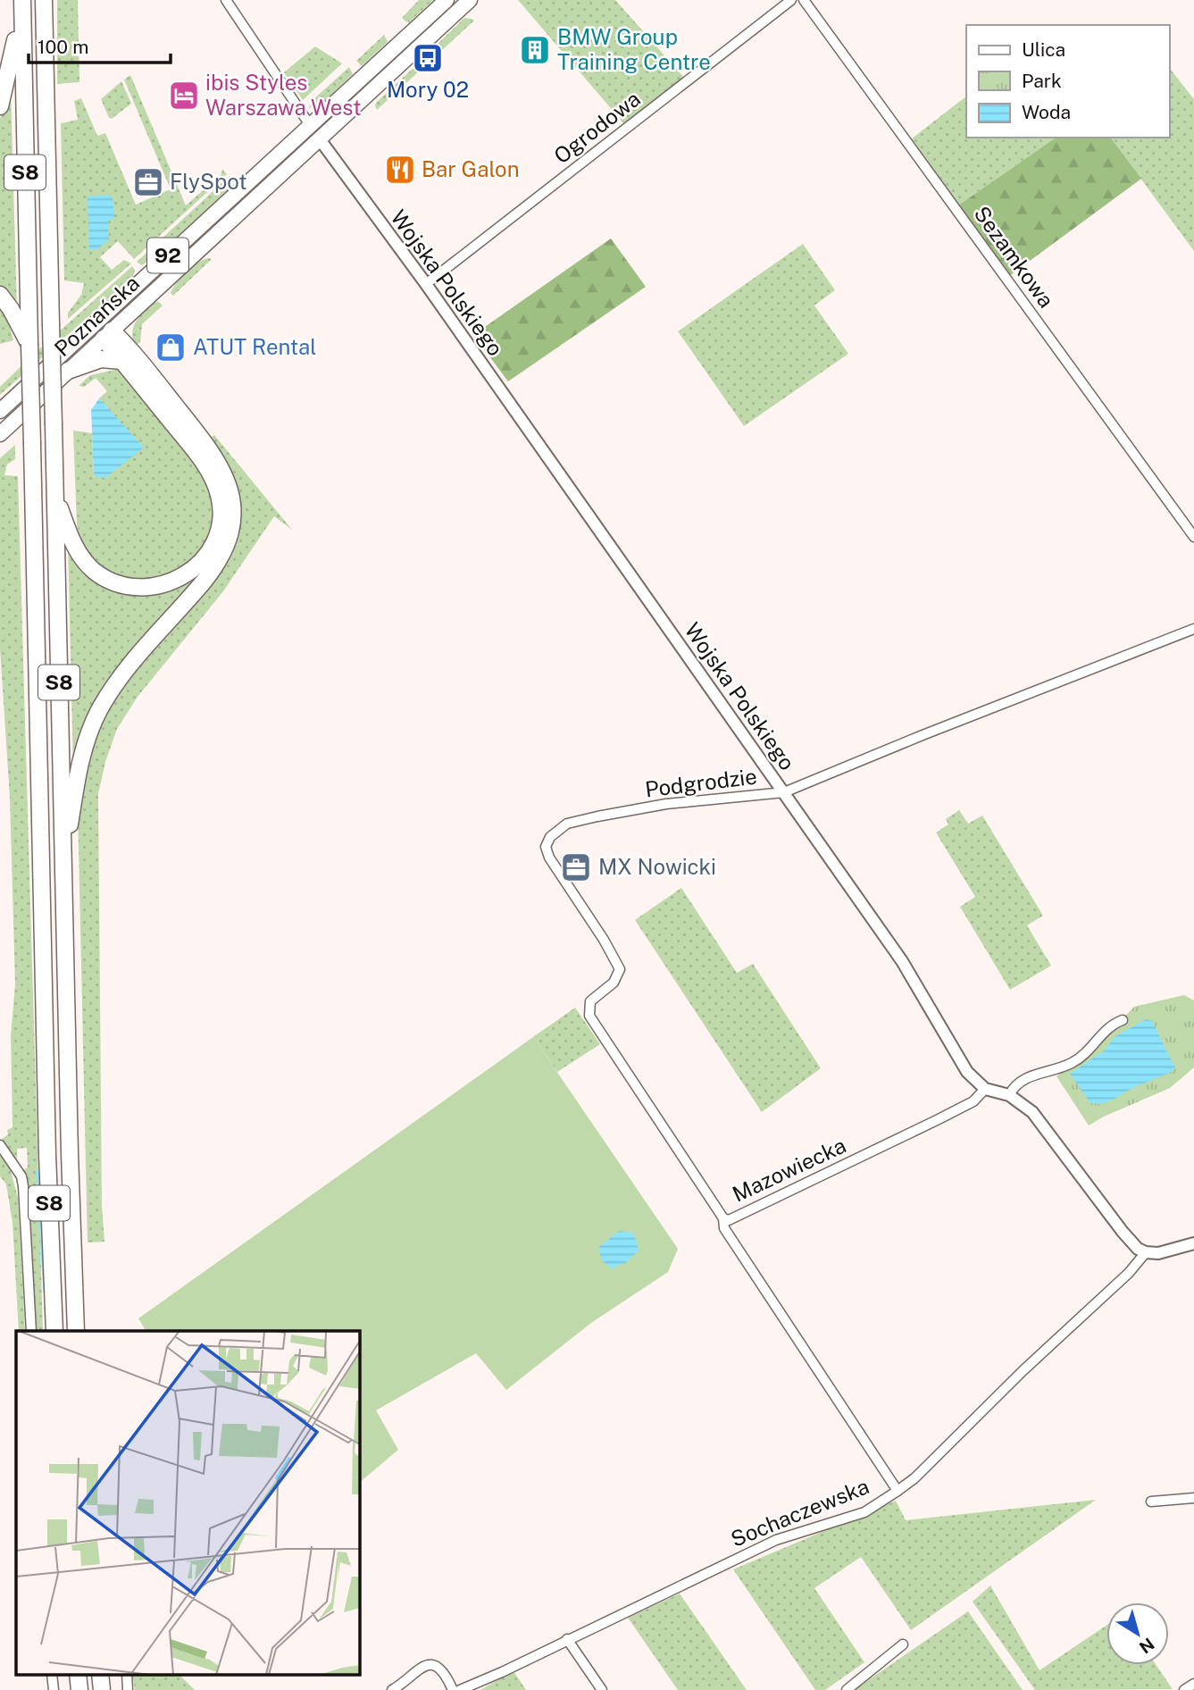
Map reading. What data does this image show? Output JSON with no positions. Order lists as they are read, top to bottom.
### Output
{
  "streets": {
    "highway": ["S8"],
    "main road": ["92", "Poznańska"],
    "street": [
      "Ogrodowa",
      "Sezamkowa",
      "Wojska Polskiego",
      "Podgrodzie",
      "Mazowiecka",
      "Sochaczewska"
    ]
  },
  "crossings": [
    ["Ogrodowa", "Wojska Polskiego"],
    ["Wojska Polskiego", "Poznańska"],
    ["Wojska Polskiego", "Podgrodzie"],
    ["Wojska Polskiego", "Mazowiecka"],
    ["Podgrodzie", "Mazowiecka"]
  ],
  "places": {
    "building": ["BMW Group Training Centre"],
    "bus stop": ["Mory 02"],
    "hotel": ["ibis Styles Warszawa West"],
    "restaurant": ["Bar Galon"],
    "office": ["FlySpot", "MX Nowicki"],
    "shop": ["ATUT Rental"]
  },
  "legend": ["Ulica", "Park", "Woda"],
  "scale_bar": "100 m",
  "north": "bottom right"
}
